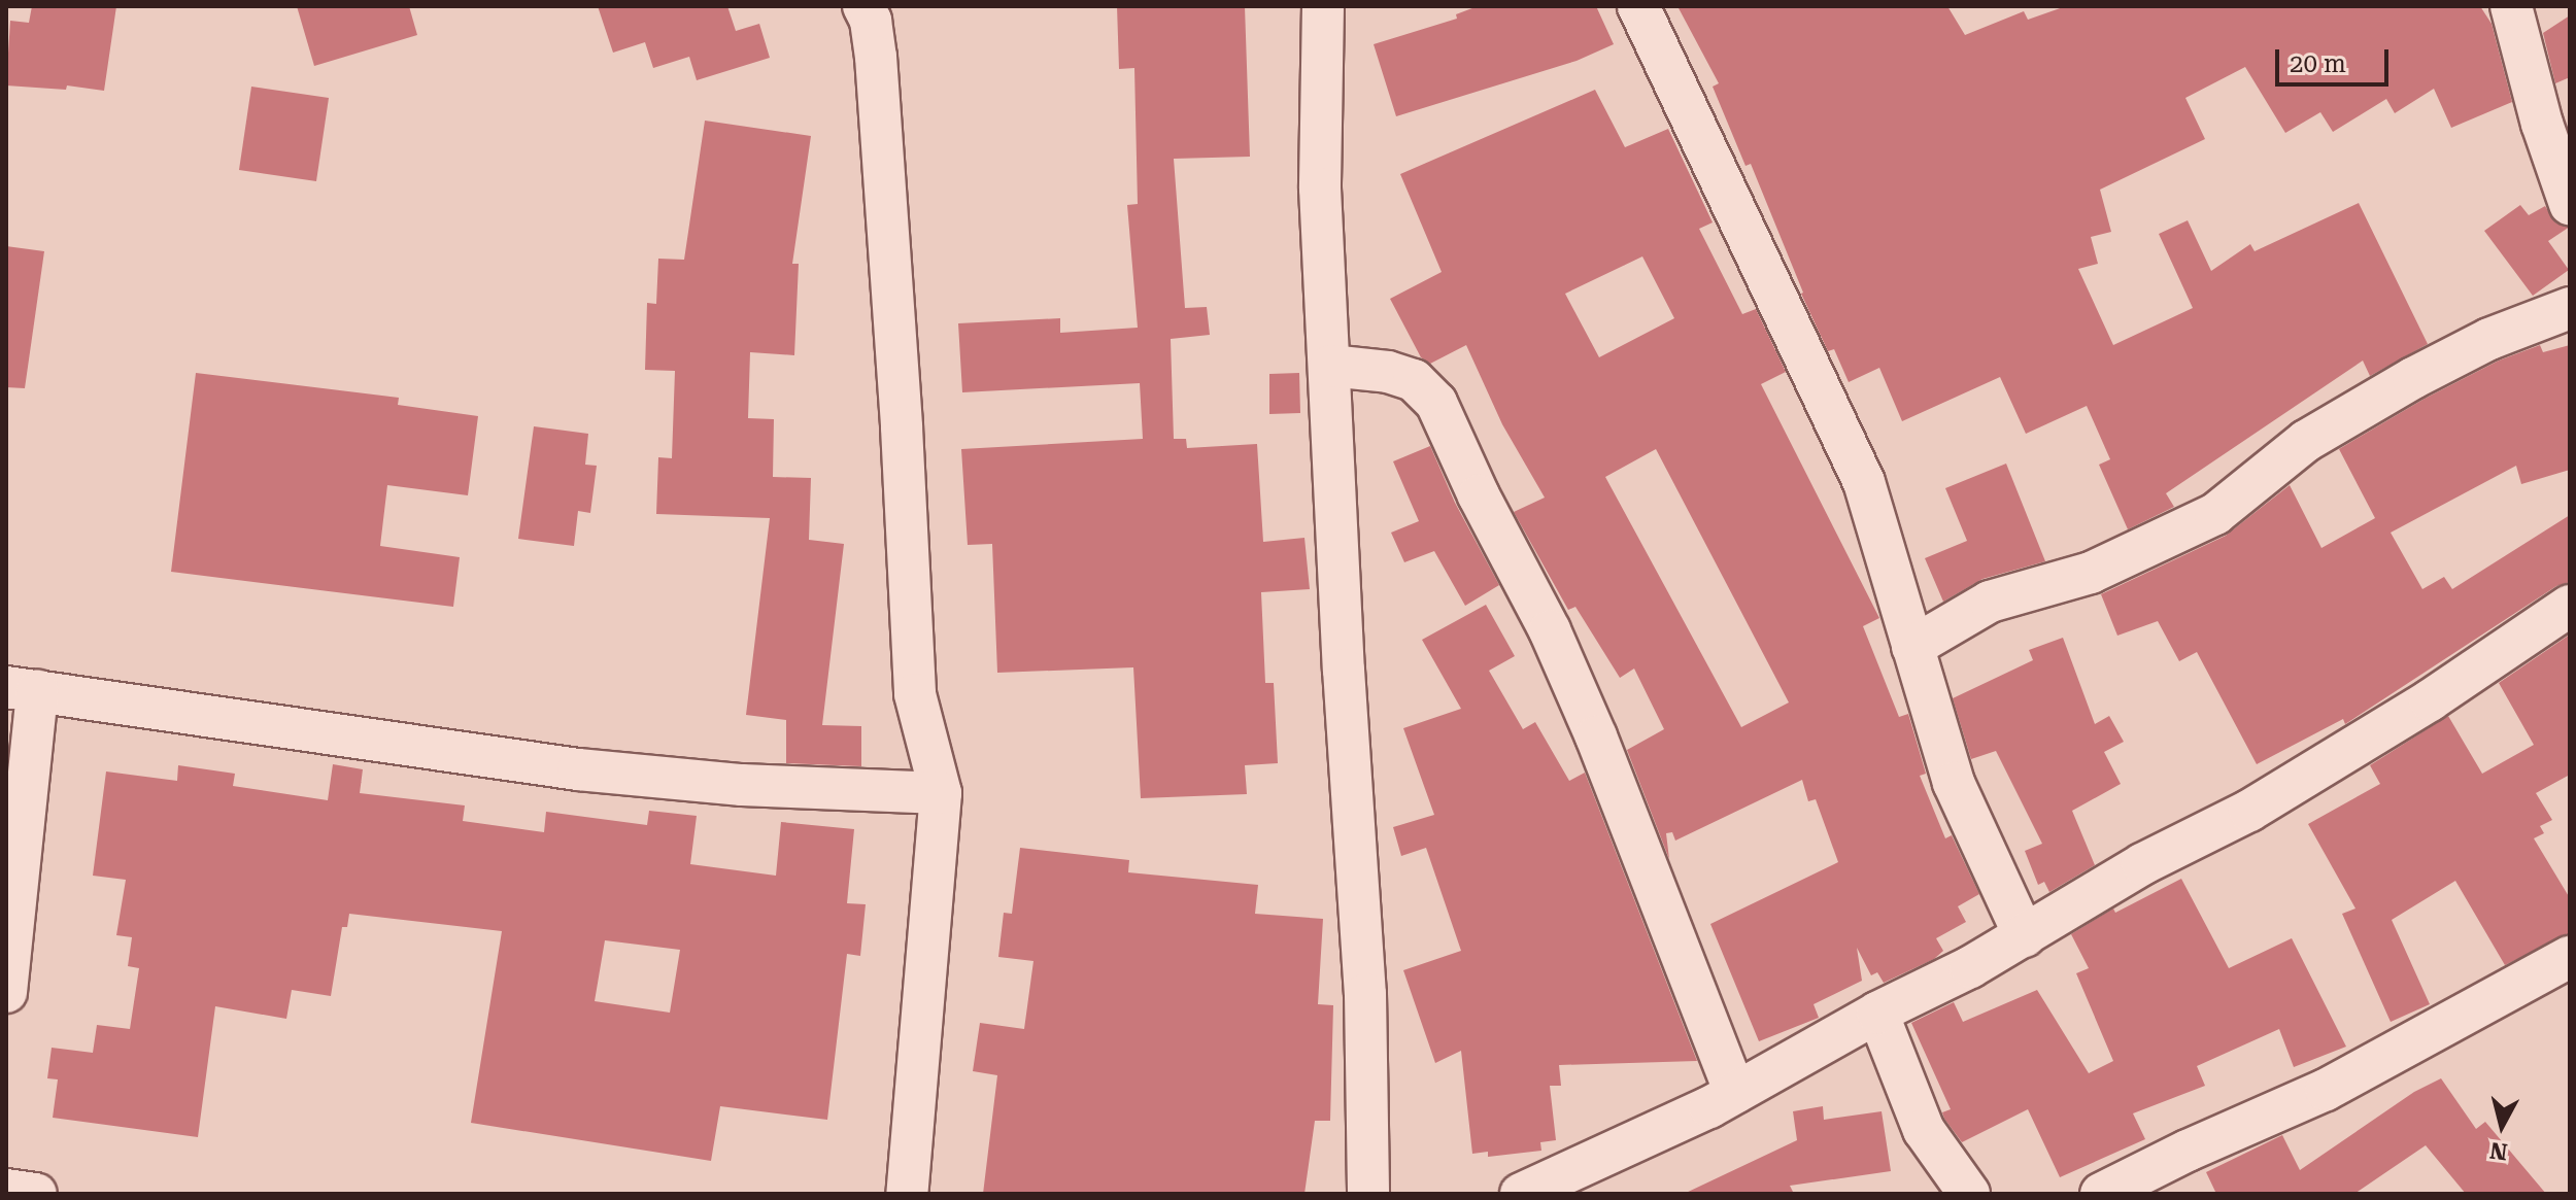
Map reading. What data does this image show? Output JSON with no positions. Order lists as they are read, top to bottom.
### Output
{
  "scale_bar": "20 m",
  "north": "bottom"
}
